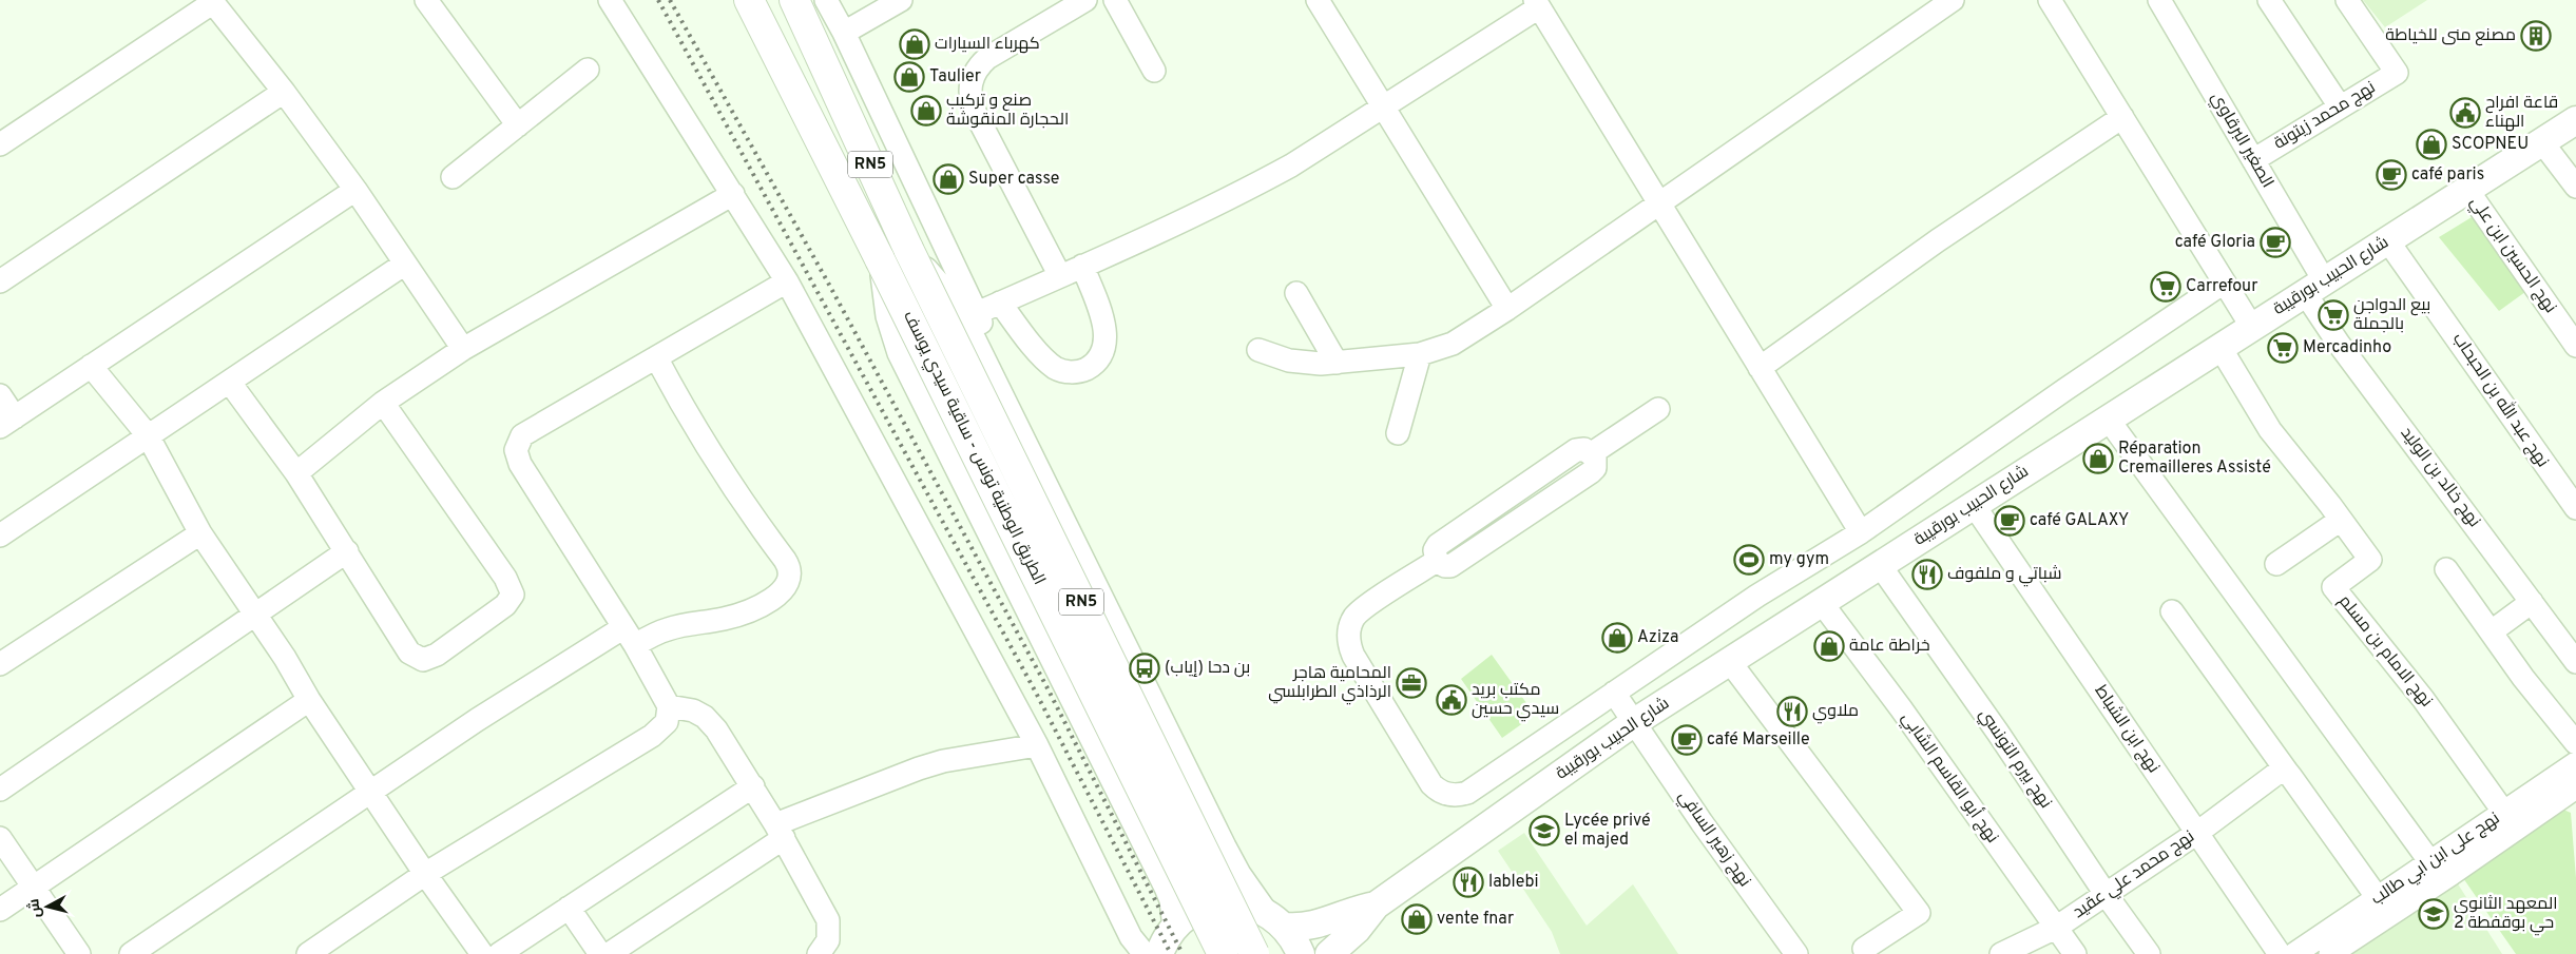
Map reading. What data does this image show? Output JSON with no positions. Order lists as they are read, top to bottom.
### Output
{
  "streets": {
    "highway": ["RN5", "الطريق الوطنية تونس - ساقية سيدي يوسف"],
    "main road": ["شارع الحبيب بورقيبة"],
    "street": [
      "نهج محمد زيتونة",
      "الصغير البرقاوي",
      "نهج الحسين ابن علي",
      "نهج عبد الله بن الحبحاب",
      "نهج خالد بن الوليد",
      "نهج الامام بن مسلم",
      "نهج ابن الشباط",
      "نهج بيرم التونسي",
      "نهج أبو القاسم الشابي",
      "نهج زهير السافي",
      "نهج على ابن ابي طالب",
      "نهج محمد علي عقيد"
    ]
  },
  "crossings": [
    ["نهج محمد زيتونة", "الصغير البرقاوي"],
    ["الصغير البرقاوي", "شارع الحبيب بورقيبة"],
    ["الصغير البرقاوي", "نهج خالد بن الوليد"],
    ["نهج الحسين ابن علي", "شارع الحبيب بورقيبة"],
    ["شارع الحبيب بورقيبة", "نهج عبد الله بن الحبحاب"],
    ["شارع الحبيب بورقيبة", "نهج خالد بن الوليد"],
    ["شارع الحبيب بورقيبة", "نهج الامام بن مسلم"],
    ["شارع الحبيب بورقيبة", "نهج ابن الشباط"],
    ["شارع الحبيب بورقيبة", "نهج بيرم التونسي"],
    ["شارع الحبيب بورقيبة", "نهج أبو القاسم الشابي"],
    ["شارع الحبيب بورقيبة", "نهج زهير السافي"],
    ["نهج الامام بن مسلم", "نهج على ابن ابي طالب"],
    ["نهج ابن الشباط", "نهج محمد علي عقيد"],
    ["نهج بيرم التونسي", "نهج محمد علي عقيد"],
    ["نهج أبو القاسم الشابي", "نهج محمد علي عقيد"]
  ],
  "places": {
    "building": ["مصنع منى للخياطة"],
    "shop": [
      "كهرباء السيارات",
      "Taulier",
      "صنع و تركيب الحجارة المنقوشة",
      "SCOPNEU",
      "Super casse",
      "Réparation Cremailleres Assisté",
      "Aziza",
      "خراطة عامة",
      "vente fnar"
    ],
    "public building": ["قاعة افراح الهناء", "مكتب بريد سيدي حسين"],
    "cafe": [
      "café paris",
      "café Gloria",
      "café GALAXY",
      "café Marseille"
    ],
    "supermarket": ["Carrefour", "بيع الدواجن بالجملة", "Mercadinho"],
    "sports": ["my gym"],
    "restaurant": ["شباتي و ملفوف", "ملاوي", "lablebi"],
    "bus stop": ["بن دحا (إياب)"],
    "office": ["المحامية هاجر الرذاذي الطرابلسي"],
    "school or university": ["Lycée privé el majed", "المعهد الثانوي حي بوقفطة 2"]
  },
  "north": "left"
}
